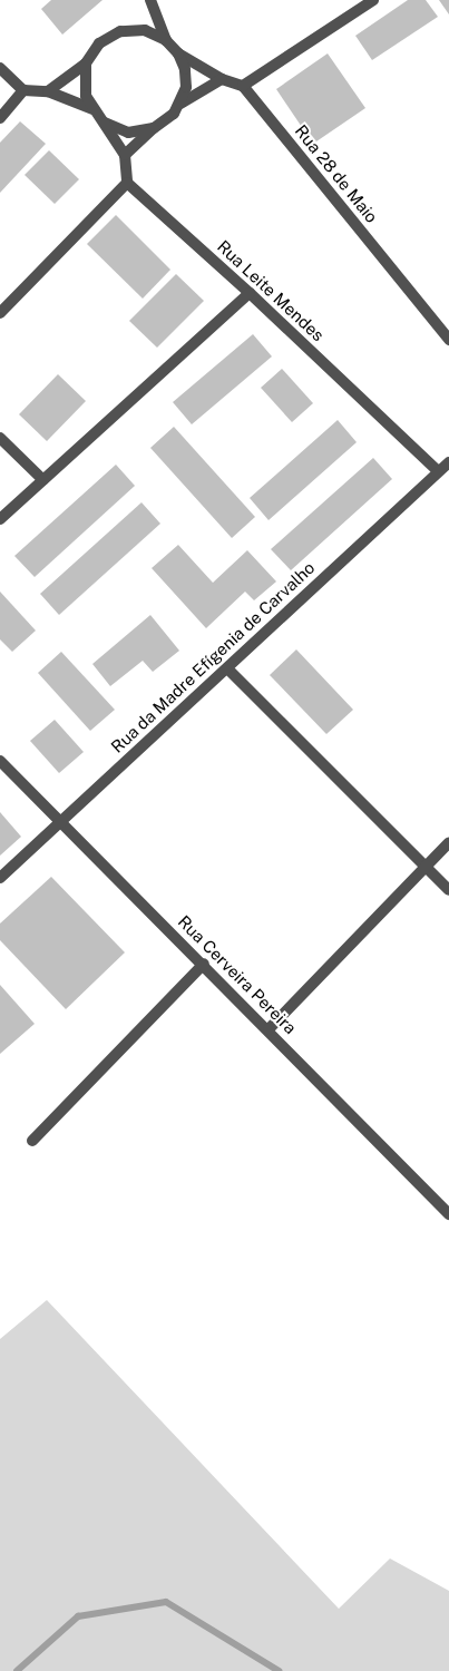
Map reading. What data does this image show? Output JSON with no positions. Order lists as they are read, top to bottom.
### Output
{
  "streets": {
    "street": [
      "Rua 28 de Maio",
      "Rua Leite Mendes",
      "Rua da Madre Efígenia de Carvalho",
      "Rua Cerveira Pereira"
    ]
  },
  "crossings": [
    ["Rua Leite Mendes", "Rua da Madre Efígenia de Carvalho"],
    ["Rua da Madre Efígenia de Carvalho", "Rua Cerveira Pereira"]
  ]
}
